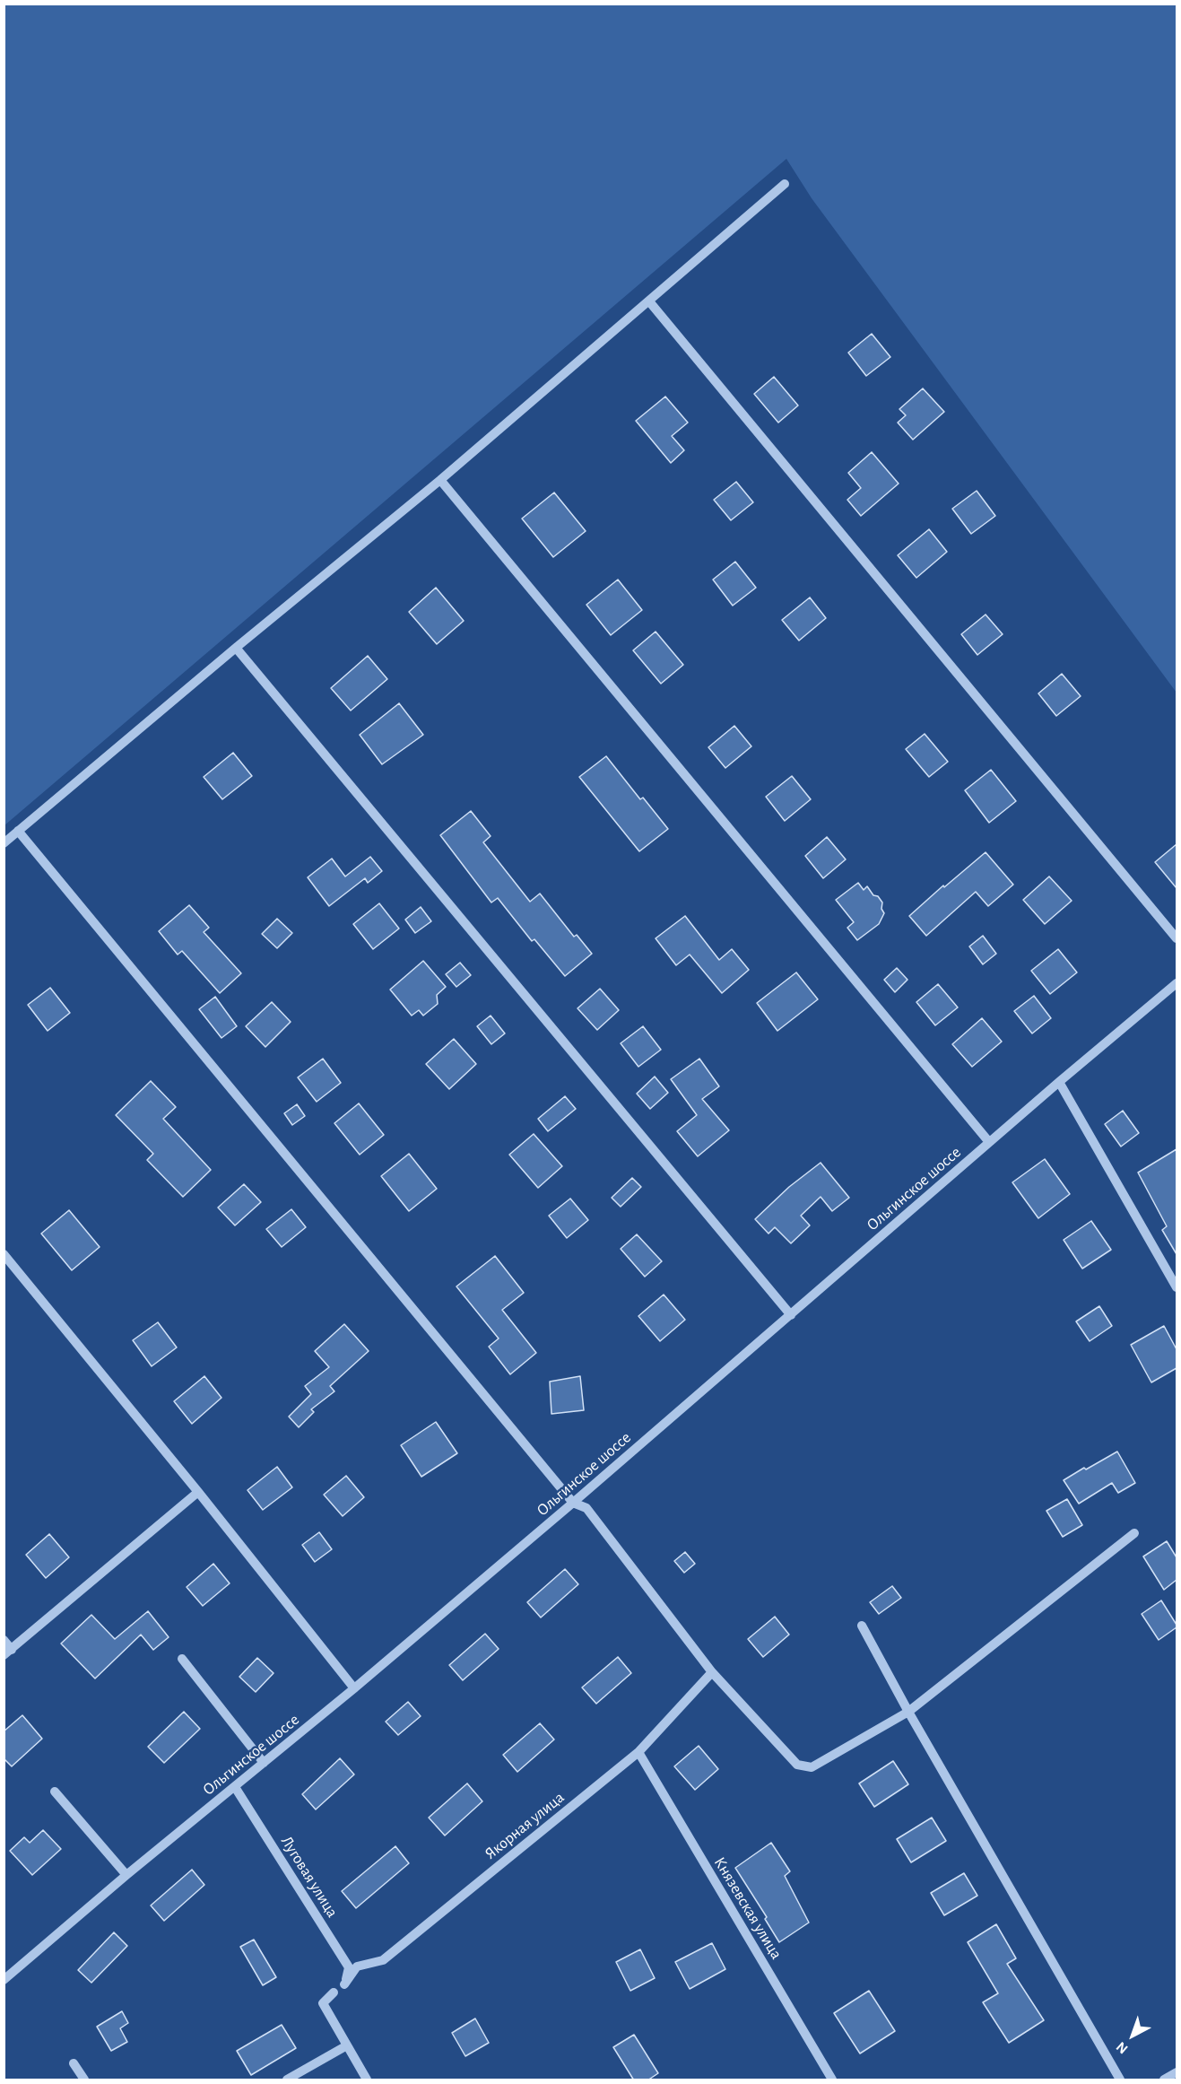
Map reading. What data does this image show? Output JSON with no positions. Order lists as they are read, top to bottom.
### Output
{
  "streets": {
    "street": [
      "Ольгинское шоссе",
      "Якорная улица",
      "Луговая улица",
      "Князевская улица"
    ]
  },
  "crossings": [
    ["Ольгинское шоссе", "Луговая улица"],
    ["Якорная улица", "Луговая улица"],
    ["Якорная улица", "Князевская улица"]
  ],
  "north": "bottom left"
}
